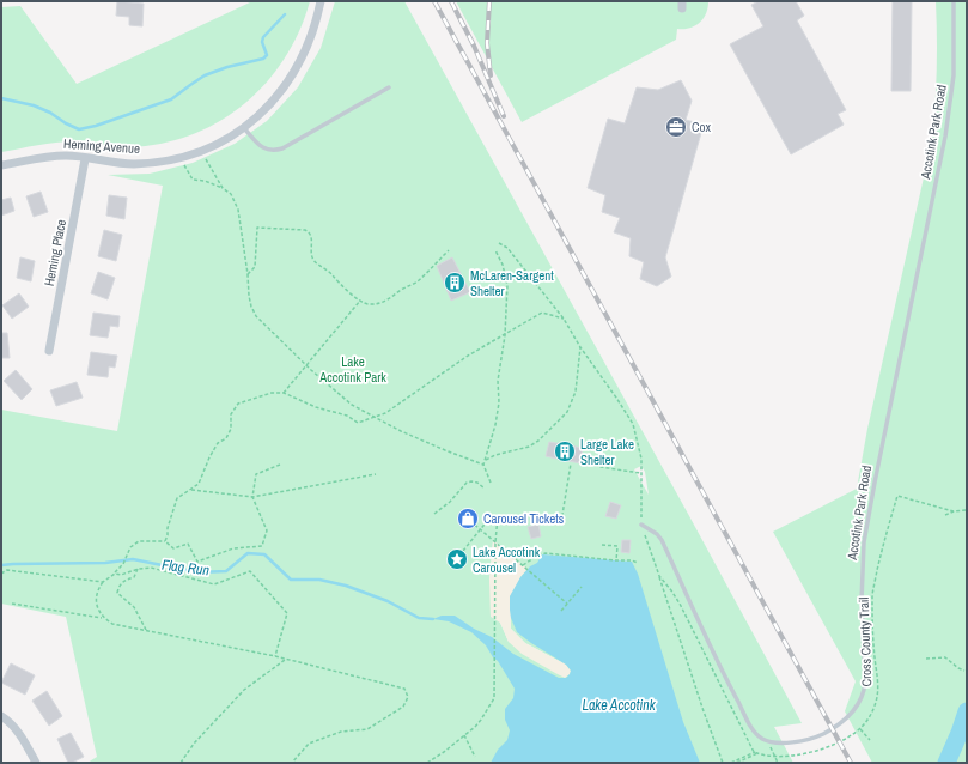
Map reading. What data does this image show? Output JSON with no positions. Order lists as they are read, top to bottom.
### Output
{
  "streets": {
    "street": ["Heming Avenue", "Heming Place"],
    "lane": ["Accotink Park Road"],
    "path": ["Cross County Trail"]
  },
  "crossings": [
    ["Heming Avenue", "Heming Place"]
  ],
  "water": ["Flag Run", "Lake Accotink"],
  "parks": ["Lake Accotink Park"],
  "places": {
    "office": ["Cox"],
    "building": ["McLaren-Sargent Shelter", "Large Lake Shelter"],
    "shop": ["Carousel Tickets"],
    "place": ["Lake Accotink Carousel"]
  }
}
